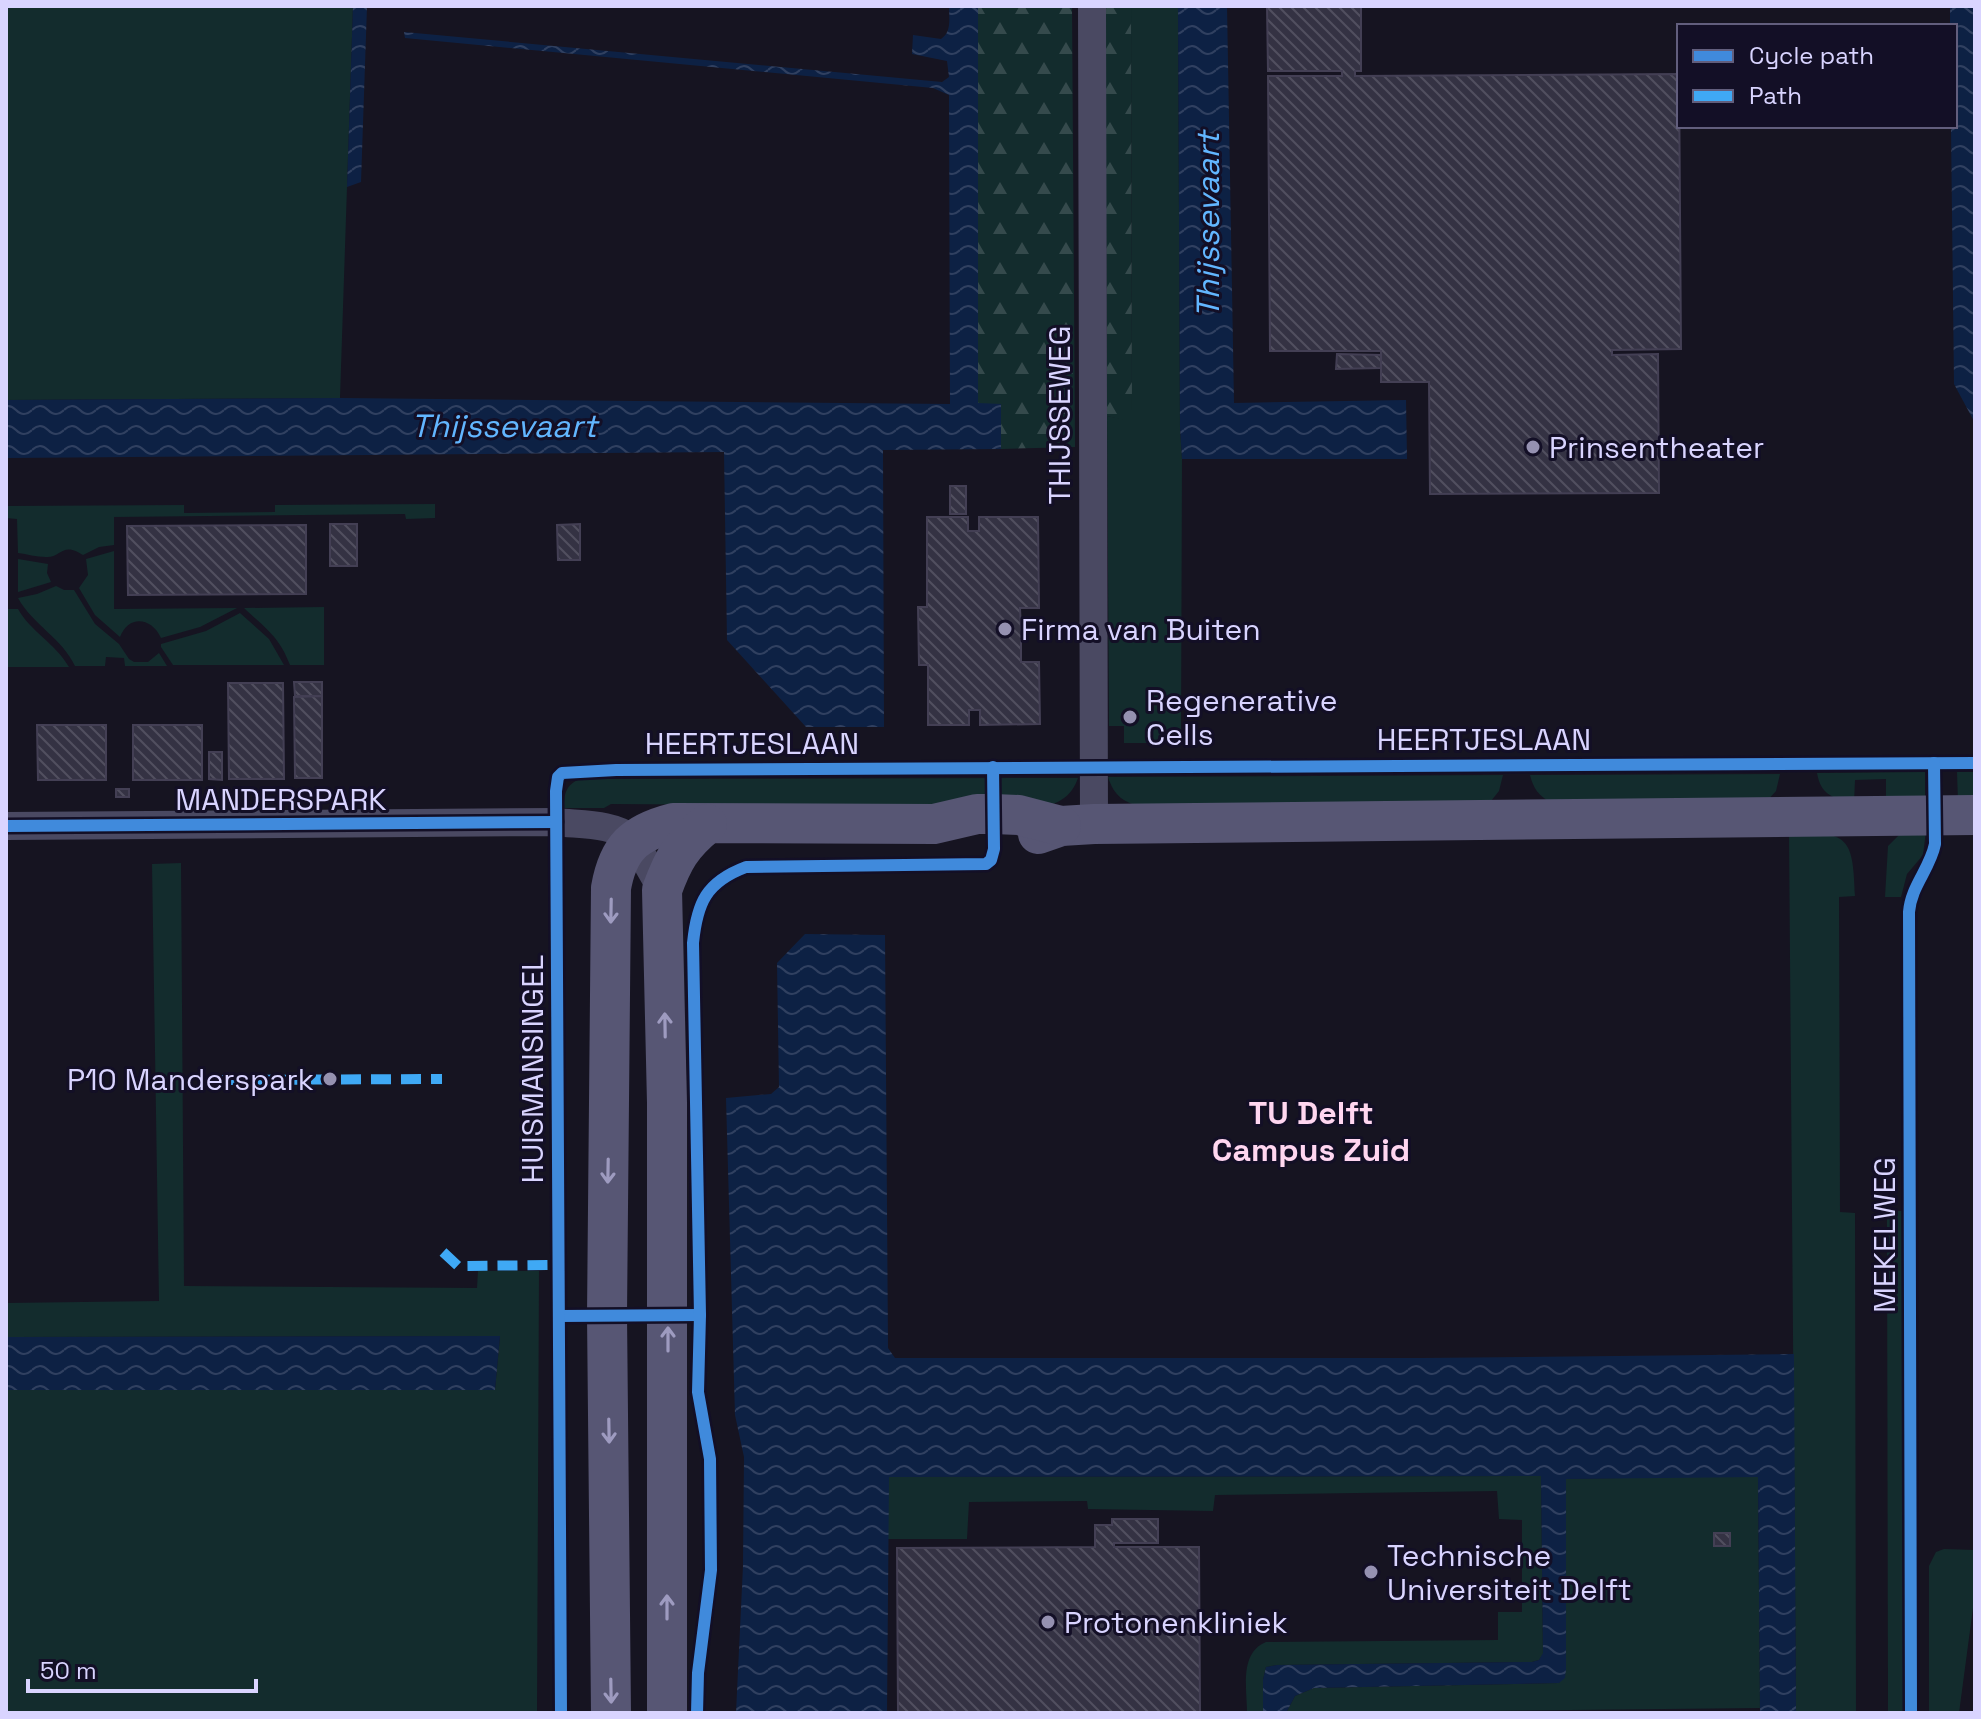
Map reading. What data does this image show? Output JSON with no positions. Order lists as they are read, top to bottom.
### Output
{
  "streets": {
    "street": ["THIJSSEWEG", "MANDERSPARK"],
    "cycle path": ["HEERTJESLAAN", "MEKELWEG"]
  },
  "districts": ["TU Delft Campus Zuid"],
  "water": ["Thijssevaart"],
  "places": [
    "Prinsentheater",
    "Firma van Buiten",
    "Regenerative Cells",
    "P10 Manderspark",
    "Technische Universiteit Delft",
    "Protonenkliniek"
  ],
  "legend": ["Cycle path", "Path"],
  "scale_bar": "50 m"
}
